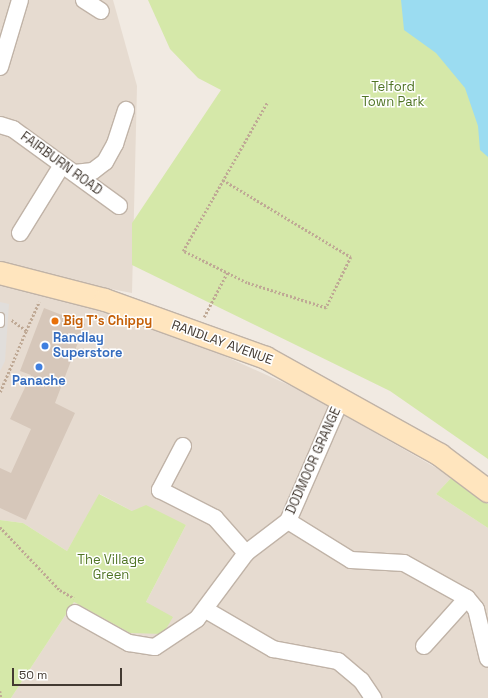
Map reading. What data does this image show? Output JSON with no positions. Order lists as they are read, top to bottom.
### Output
{
  "streets": {
    "street": ["FAIRBURN ROAD", "RANDLAY AVENUE", "DODMOOR GRANGE"]
  },
  "crossings": [
    ["RANDLAY AVENUE", "DODMOOR GRANGE"]
  ],
  "parks": ["Telford Town Park", "The Village Green"],
  "places": ["Big T's Chippy", "Randlay Superstore", "Panache"],
  "scale_bar": "50 m"
}
